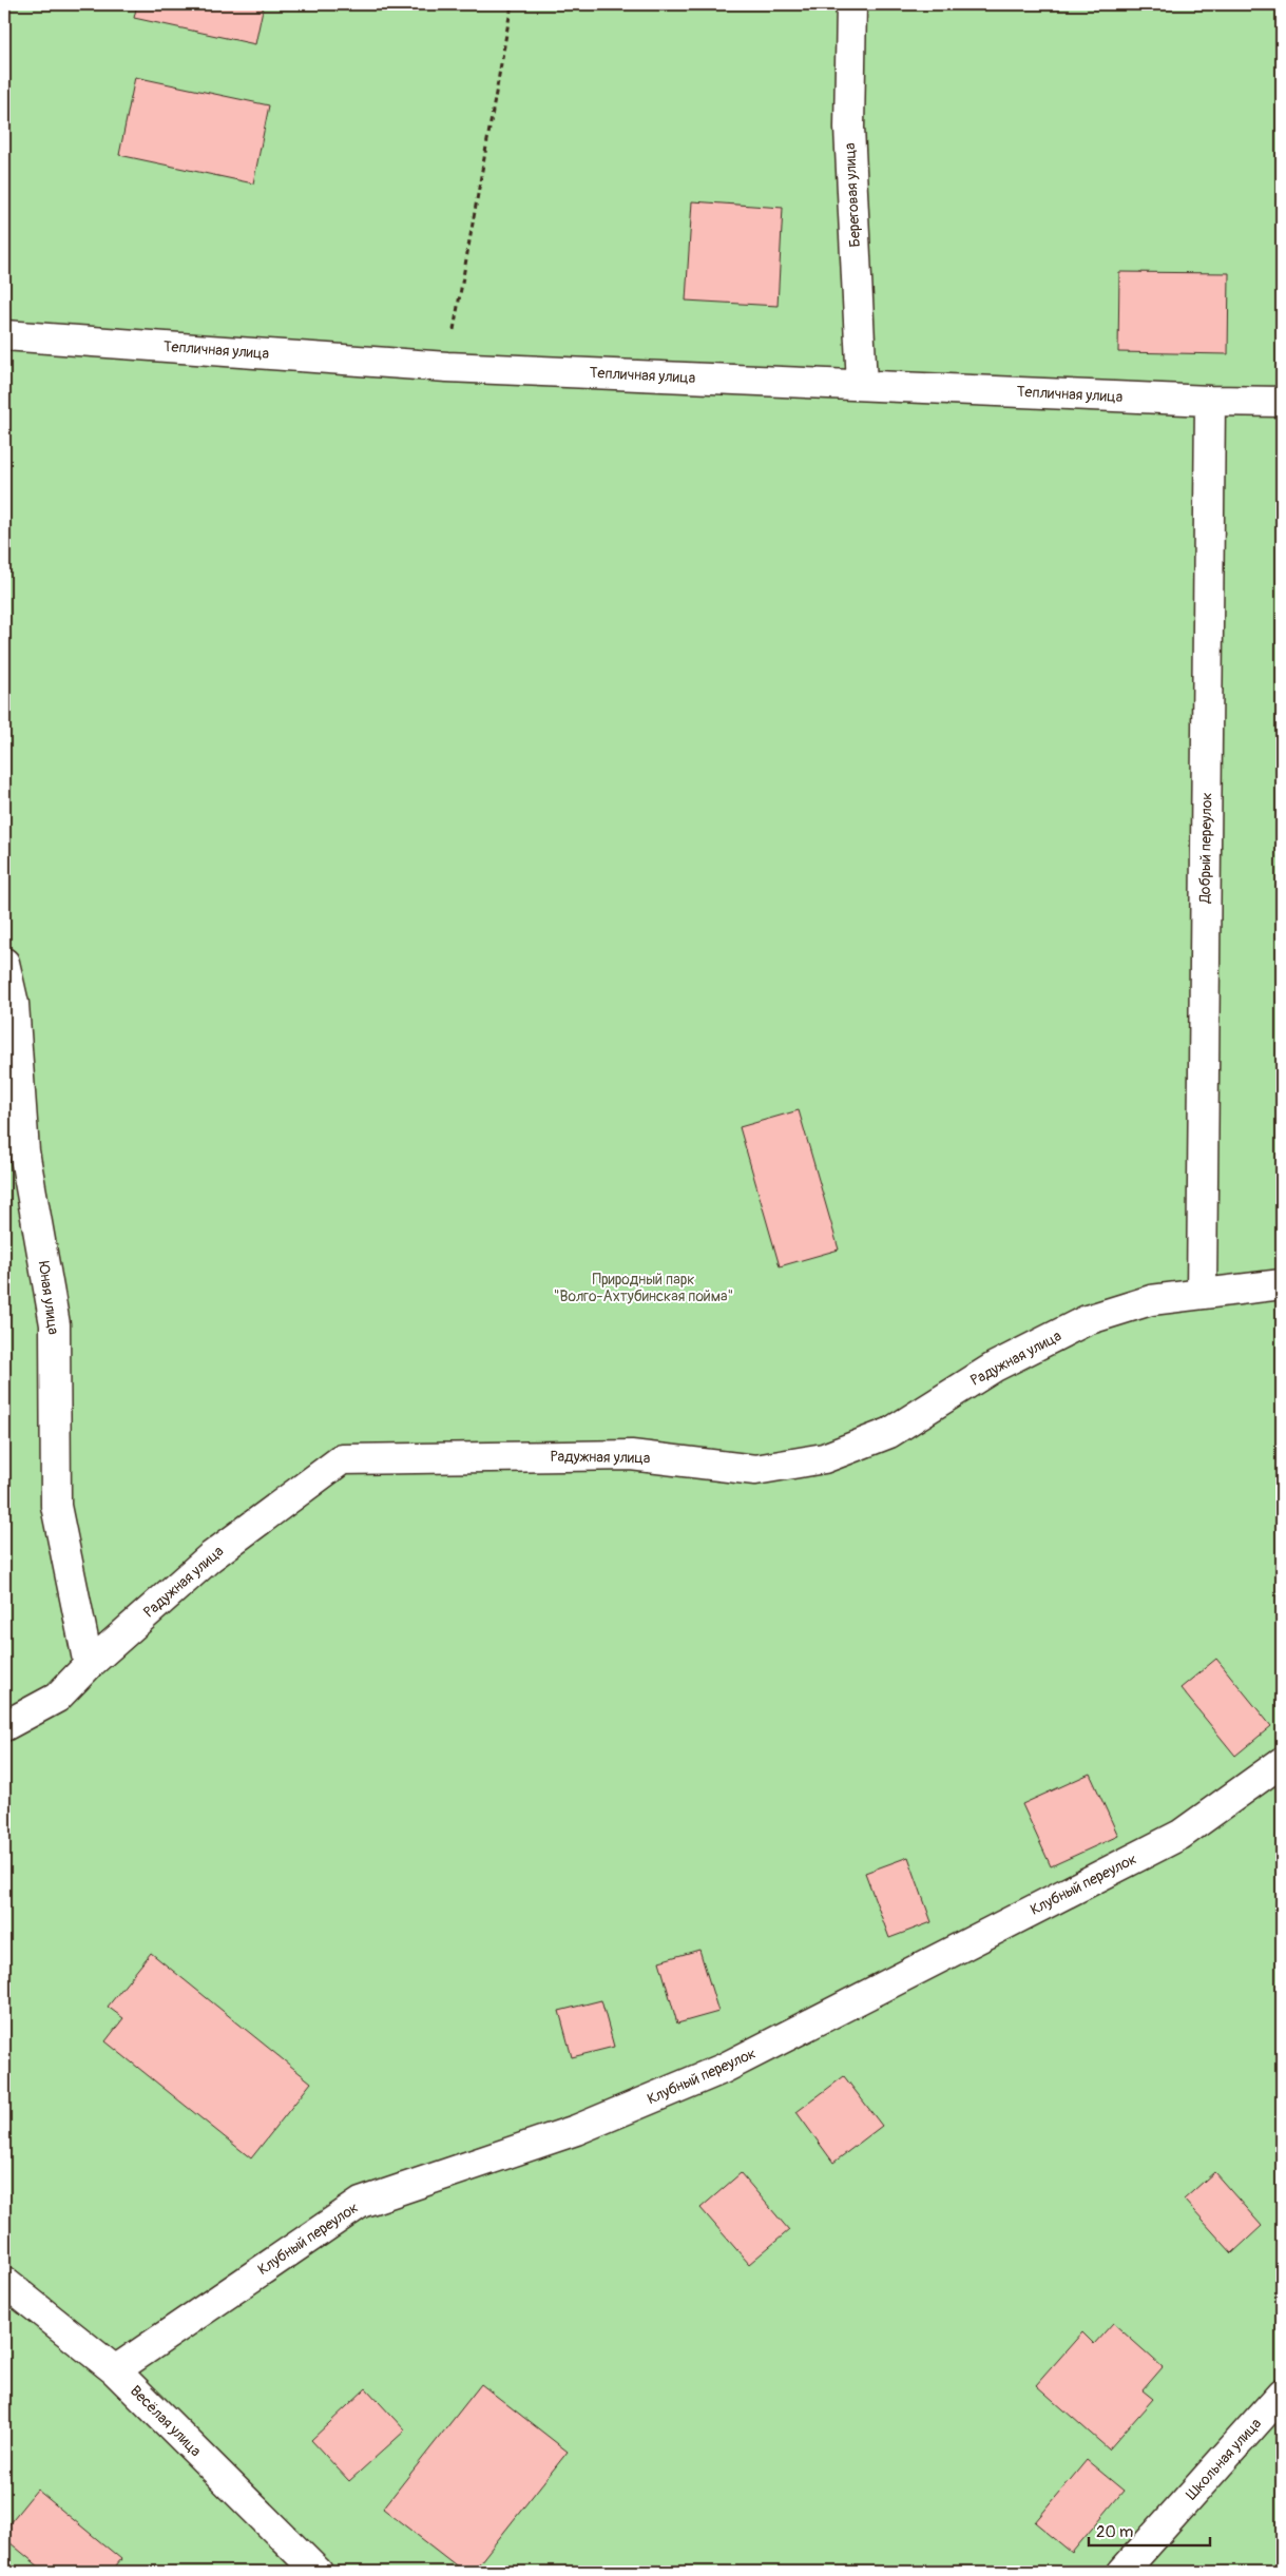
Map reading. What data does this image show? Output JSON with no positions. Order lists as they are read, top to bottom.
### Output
{
  "streets": {
    "street": [
      "Береговая улица",
      "Тепличная улица",
      "Добрый переулок",
      "Юная улица",
      "Радужная улица",
      "Клубный переулок",
      "Весёлая улица",
      "Школьная улица"
    ]
  },
  "crossings": [
    ["Береговая улица", "Тепличная улица"],
    ["Тепличная улица", "Добрый переулок"],
    ["Добрый переулок", "Радужная улица"],
    ["Юная улица", "Радужная улица"],
    ["Клубный переулок", "Весёлая улица"]
  ],
  "parks": ["Природный парк \"Волго-Ахтубинская пойма\""],
  "scale_bar": "20 m"
}
